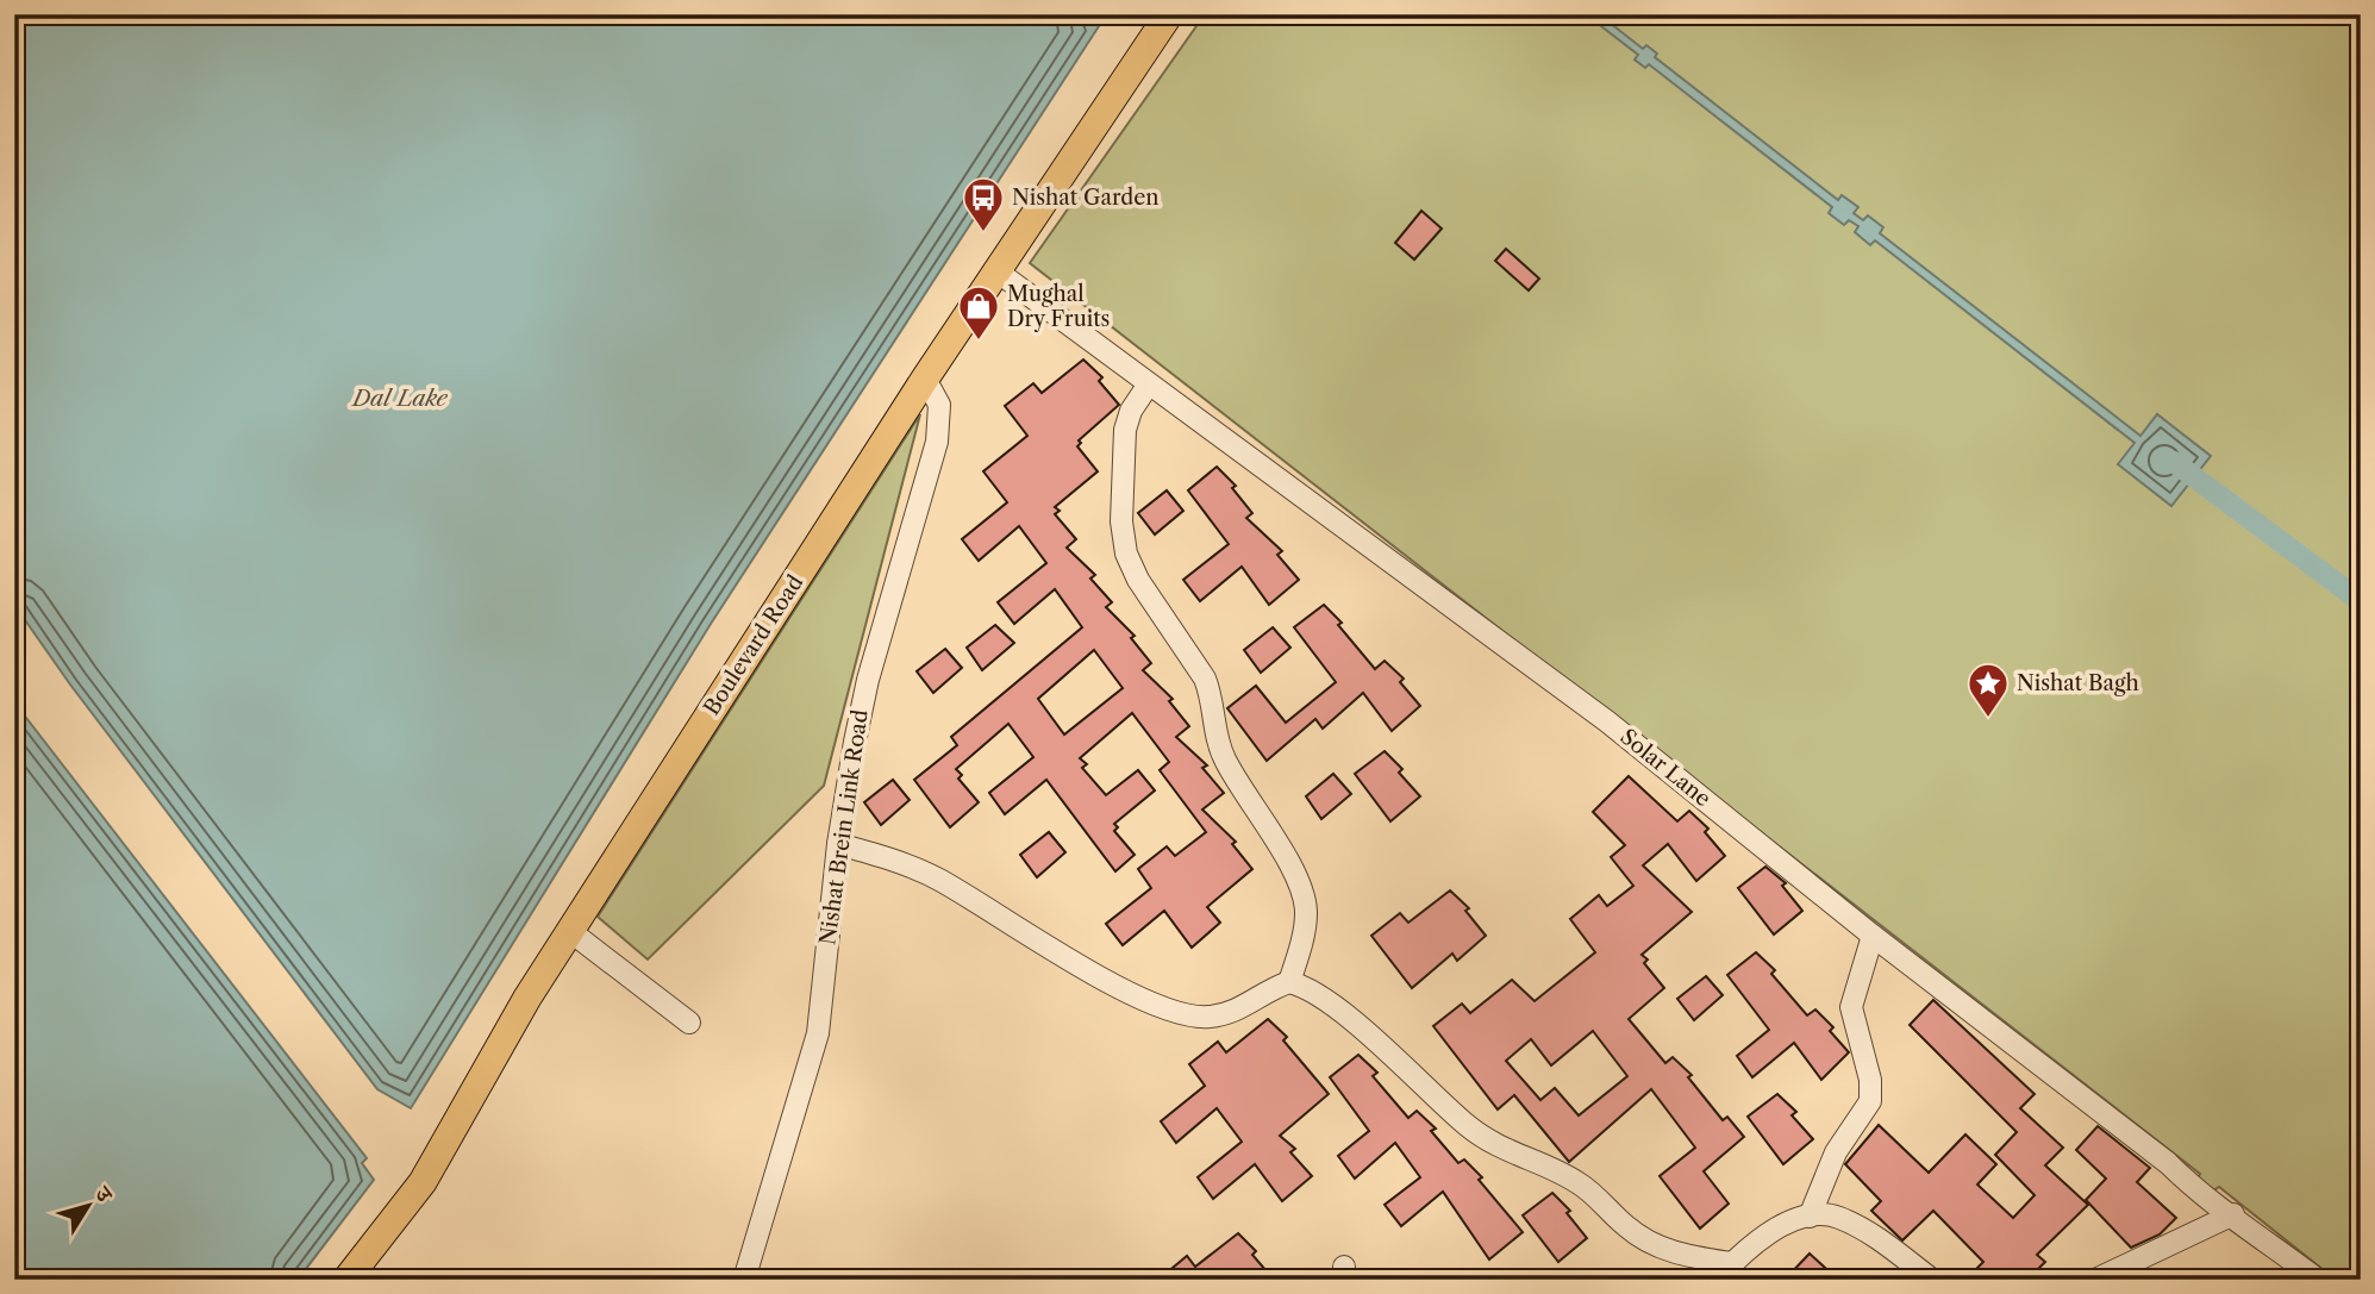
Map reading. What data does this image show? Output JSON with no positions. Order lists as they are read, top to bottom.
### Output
{
  "streets": {
    "main road": ["Boulevard Road"],
    "street": ["Solar Lane", "Nishat Brein Link Road"]
  },
  "crossings": [
    ["Boulevard Road", "Solar Lane"],
    ["Boulevard Road", "Nishat Brein Link Road"]
  ],
  "water": ["Dal Lake"],
  "places": {
    "bus stop": ["Nishat Garden"],
    "shop": ["Mughal Dry Fruits"],
    "place": ["Nishat Bagh"]
  },
  "north": "top right"
}
